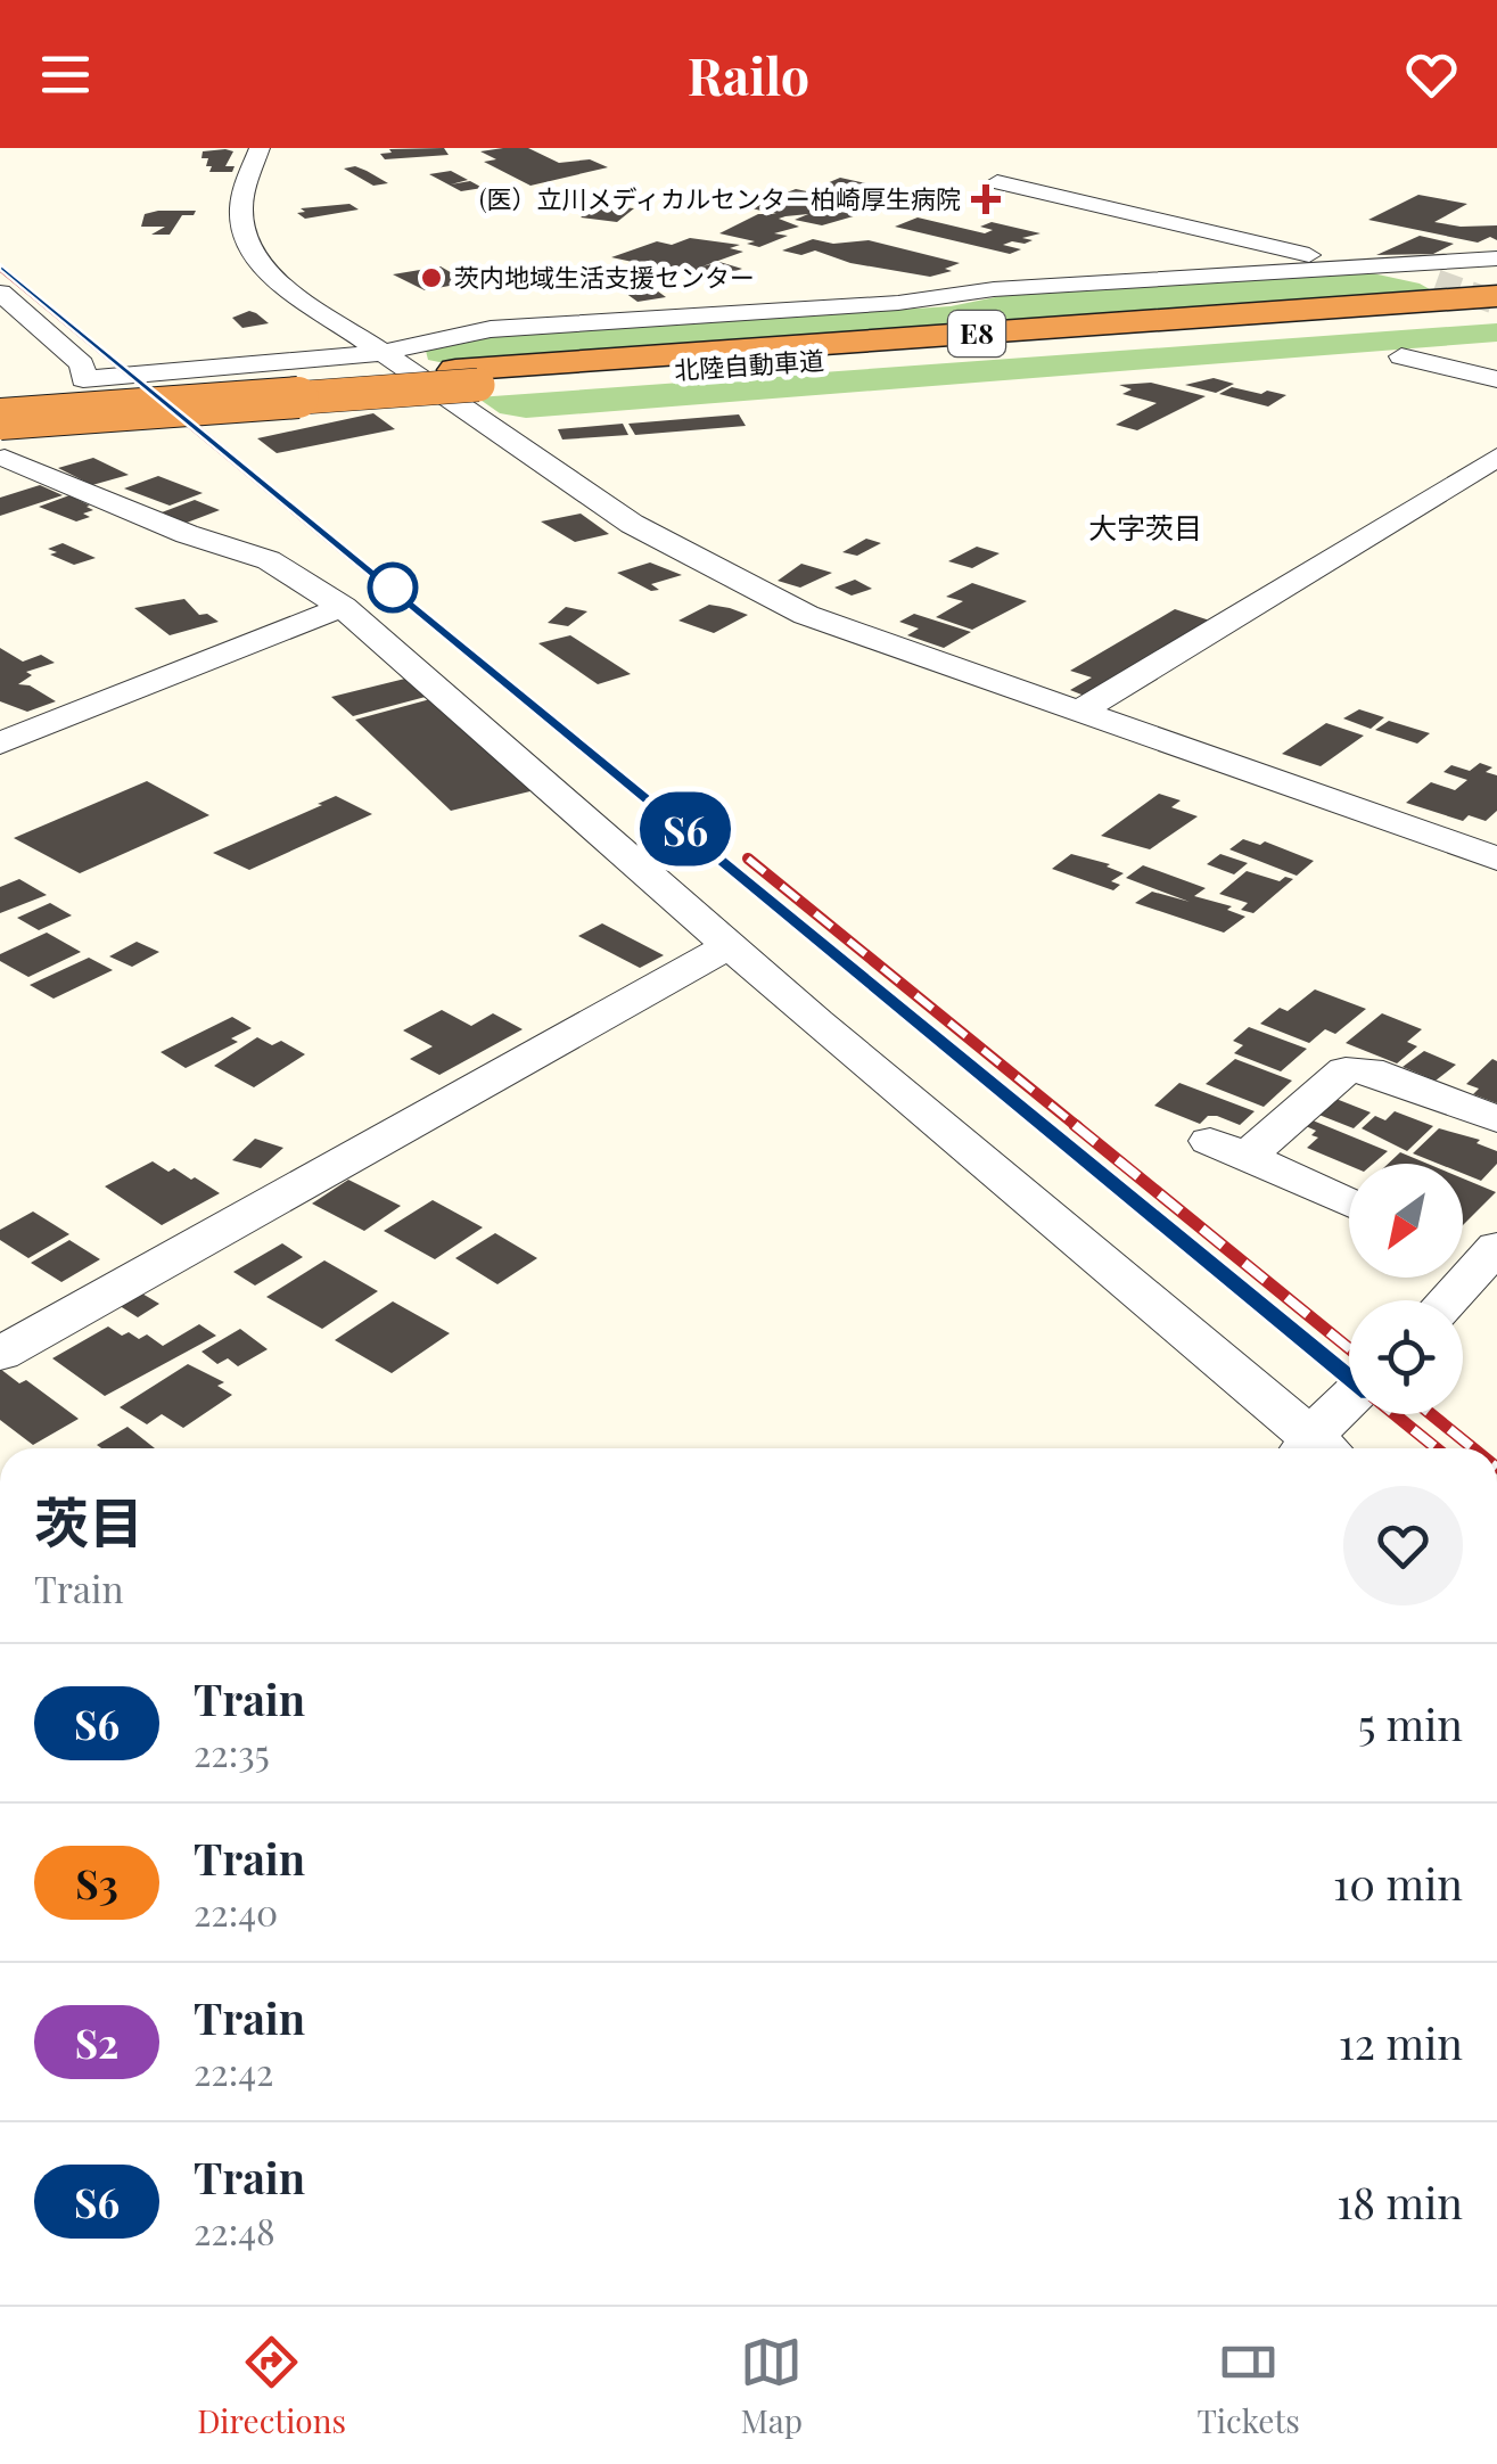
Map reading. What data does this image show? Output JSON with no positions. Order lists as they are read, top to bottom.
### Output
{
  "streets": {
    "highway": ["E8", "北陸自動車道"]
  },
  "districts": ["大字茨目"],
  "places": {
    "health": ["(医）立川メディカルセンター柏崎厚生病院"],
    "other": ["茨内地域生活支援センター"]
  },
  "north": "bottom left",
  "page": {
    "header": "Railo",
    "on_map": "S6",
    "heading": ["茨目", "Train"],
    "list": [
      {
        "mark": "S6",
        "name": "Train",
        "note": "22:35",
        "value": "5 min"
      },
      {
        "mark": "S3",
        "name": "Train",
        "note": "22:40",
        "value": "10 min"
      },
      {
        "mark": "S2",
        "name": "Train",
        "note": "22:42",
        "value": "12 min"
      },
      {
        "mark": "S6",
        "name": "Train",
        "note": "22:48",
        "value": "18 min"
      }
    ],
    "tabs": ["Directions", "Map", "Tickets"]
  }
}
